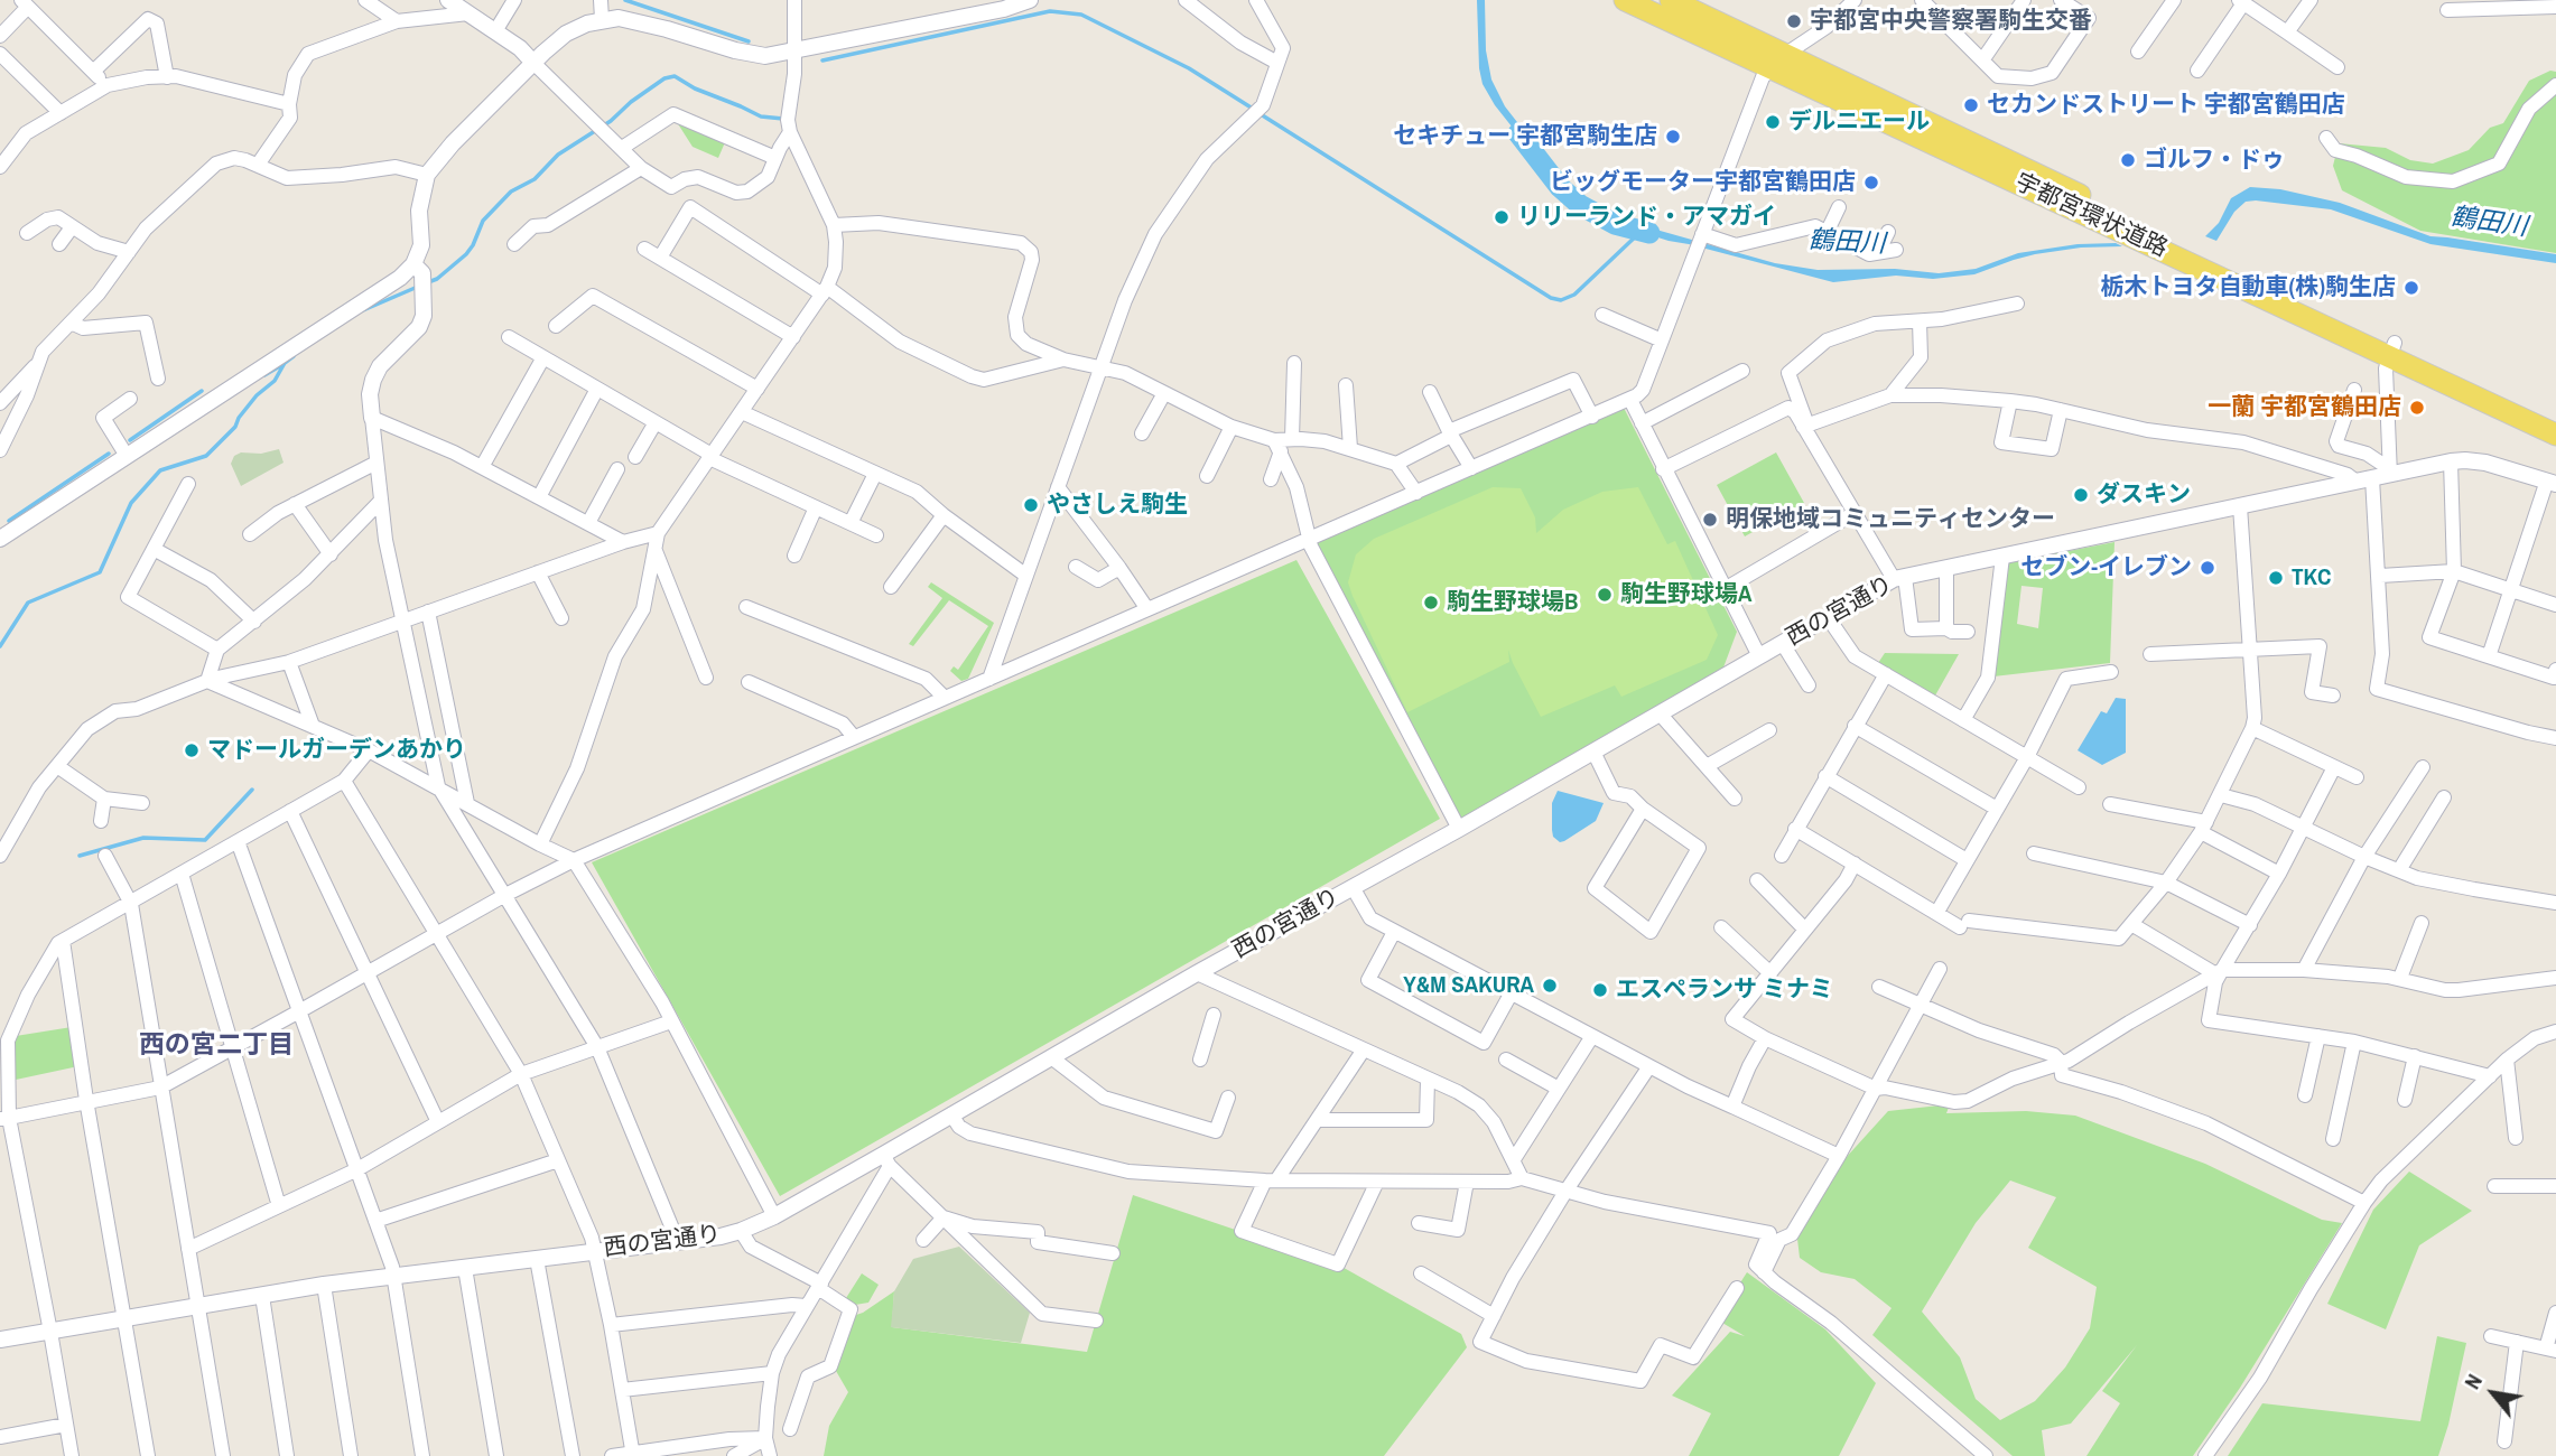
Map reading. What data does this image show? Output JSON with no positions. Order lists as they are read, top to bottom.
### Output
{
  "streets": {
    "main road": ["宇都宮環状道路"],
    "street": ["西の宮通り"]
  },
  "districts": ["西の宮二丁目"],
  "water": ["鶴田川"],
  "places": [
    "宇都宮中央警察署駒生交番",
    "セカンドストリート 宇都宮鶴田店",
    "デルニエール",
    "セキチュー 宇都宮駒生店",
    "ゴルフ・ドゥ",
    "ビッグモーター宇都宮鶴田店",
    "リリーランド・アマガイ",
    "栃木トヨタ自動車(株)駒生店",
    "一蘭 宇都宮鶴田店",
    "ダスキン",
    "やさしえ駒生",
    "明保地域コミュニティセンター",
    "セブン-イレブン",
    "TKC",
    "駒生野球場A",
    "駒生野球場B",
    "マドールガーデンあかり",
    "Y&M SAKURA",
    "エスペランサ ミナミ"
  ],
  "north": "top left"
}
